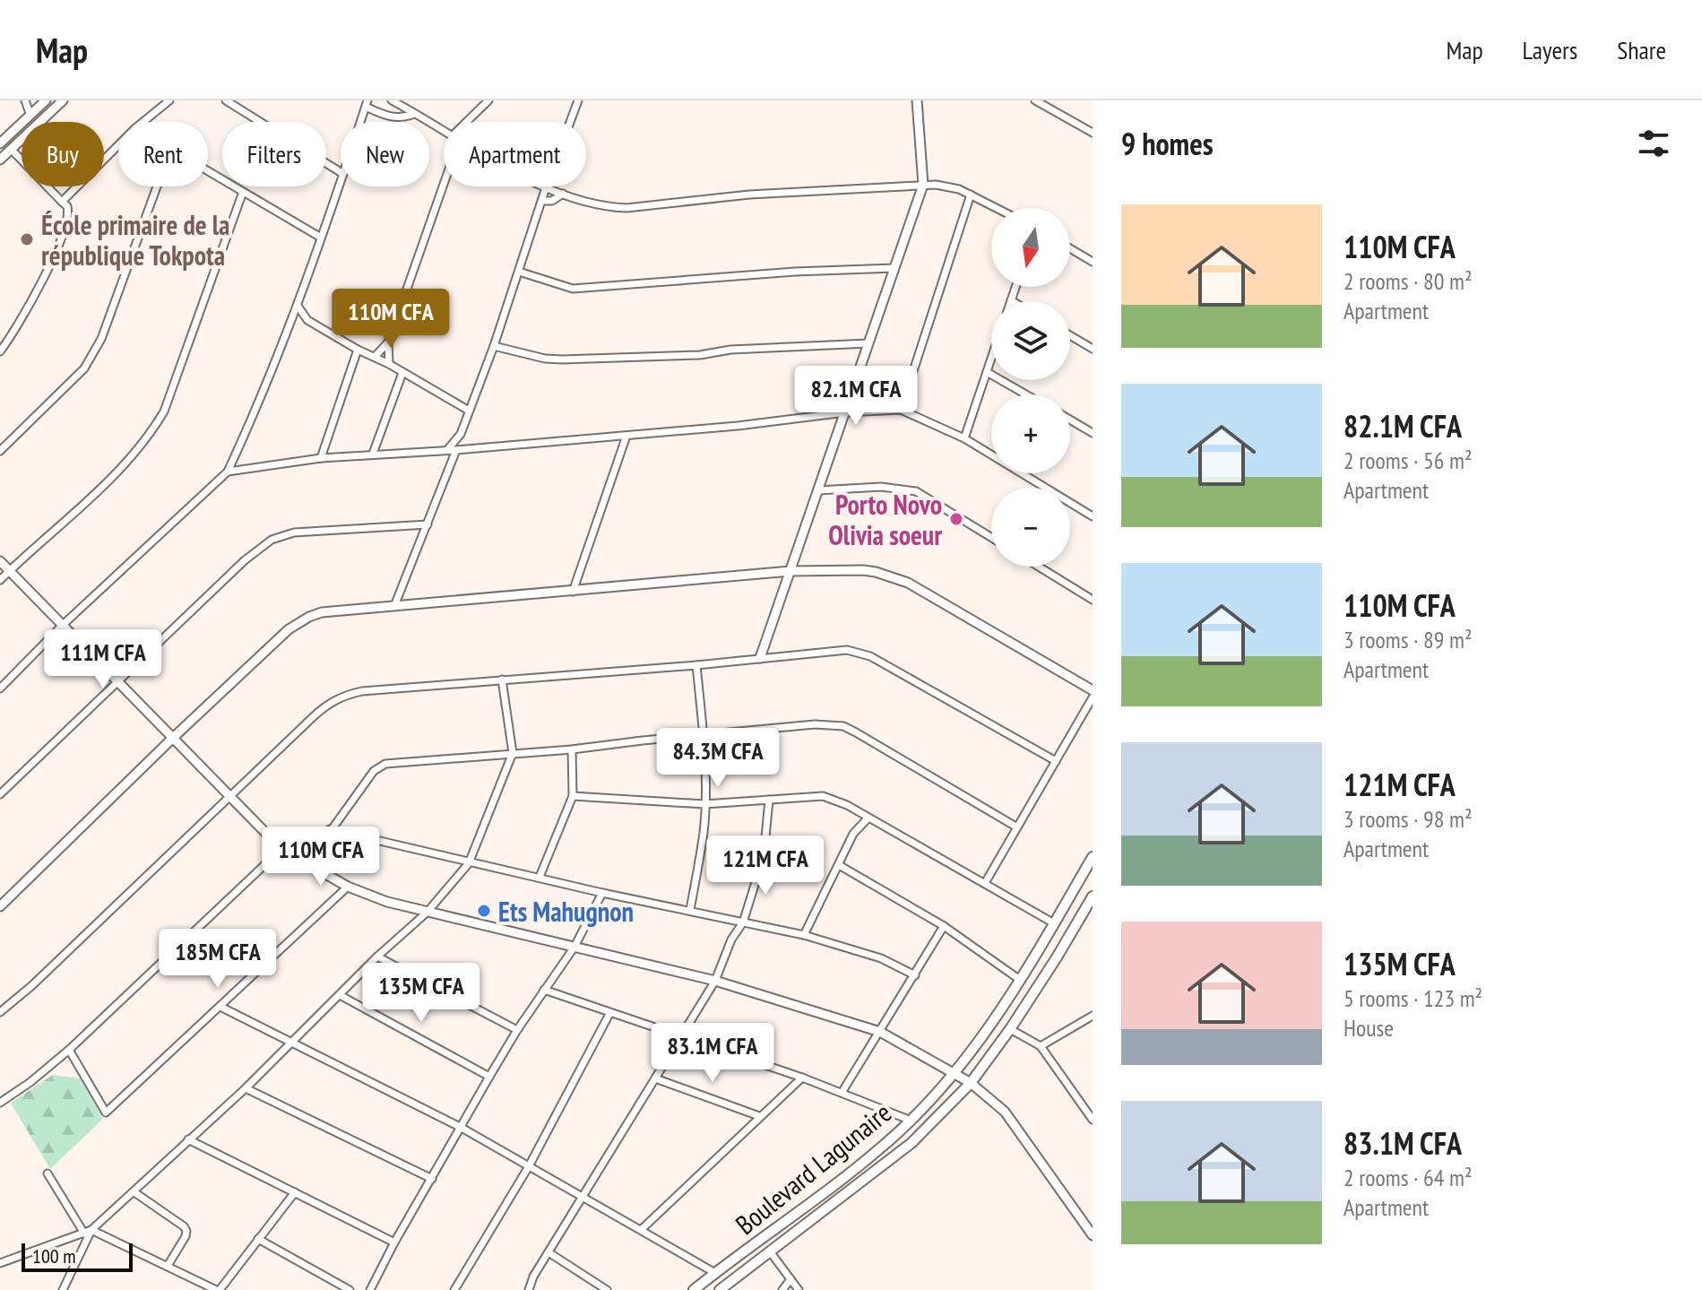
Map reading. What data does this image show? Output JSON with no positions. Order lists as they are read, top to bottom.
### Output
{
  "streets": {
    "main road": ["Boulevard Lagunaire"]
  },
  "places": ["École primaire de la république Tokpota", "Porto Novo Olivia soeur", "Ets Mahugnon"],
  "scale_bar": "100 m",
  "north": "bottom",
  "page": {
    "header": "Map",
    "nav": ["Map", "Layers", "Share"],
    "heading": "9 homes",
    "chip": [
      "Buy",
      "Rent",
      "Filters",
      "New",
      "Apartment"
    ],
    "list": [
      {
        "name": "110M CFA",
        "note": "2 rooms · 80 m² · Apartment"
      },
      {
        "name": "82.1M CFA",
        "note": "2 rooms · 56 m² · Apartment"
      },
      {
        "name": "110M CFA",
        "note": "3 rooms · 89 m² · Apartment"
      },
      {
        "name": "121M CFA",
        "note": "3 rooms · 98 m² · Apartment"
      },
      {
        "name": "135M CFA",
        "note": "5 rooms · 123 m² · House"
      },
      {
        "name": "83.1M CFA",
        "note": "2 rooms · 64 m² · Apartment"
      }
    ],
    "map_buttons": ["+", "−"],
    "price": [
      "110M CFA",
      "82.1M CFA",
      "111M CFA",
      "84.3M CFA",
      "110M CFA",
      "121M CFA",
      "185M CFA",
      "135M CFA",
      "83.1M CFA"
    ],
    "scale": "100 m"
  }
}
